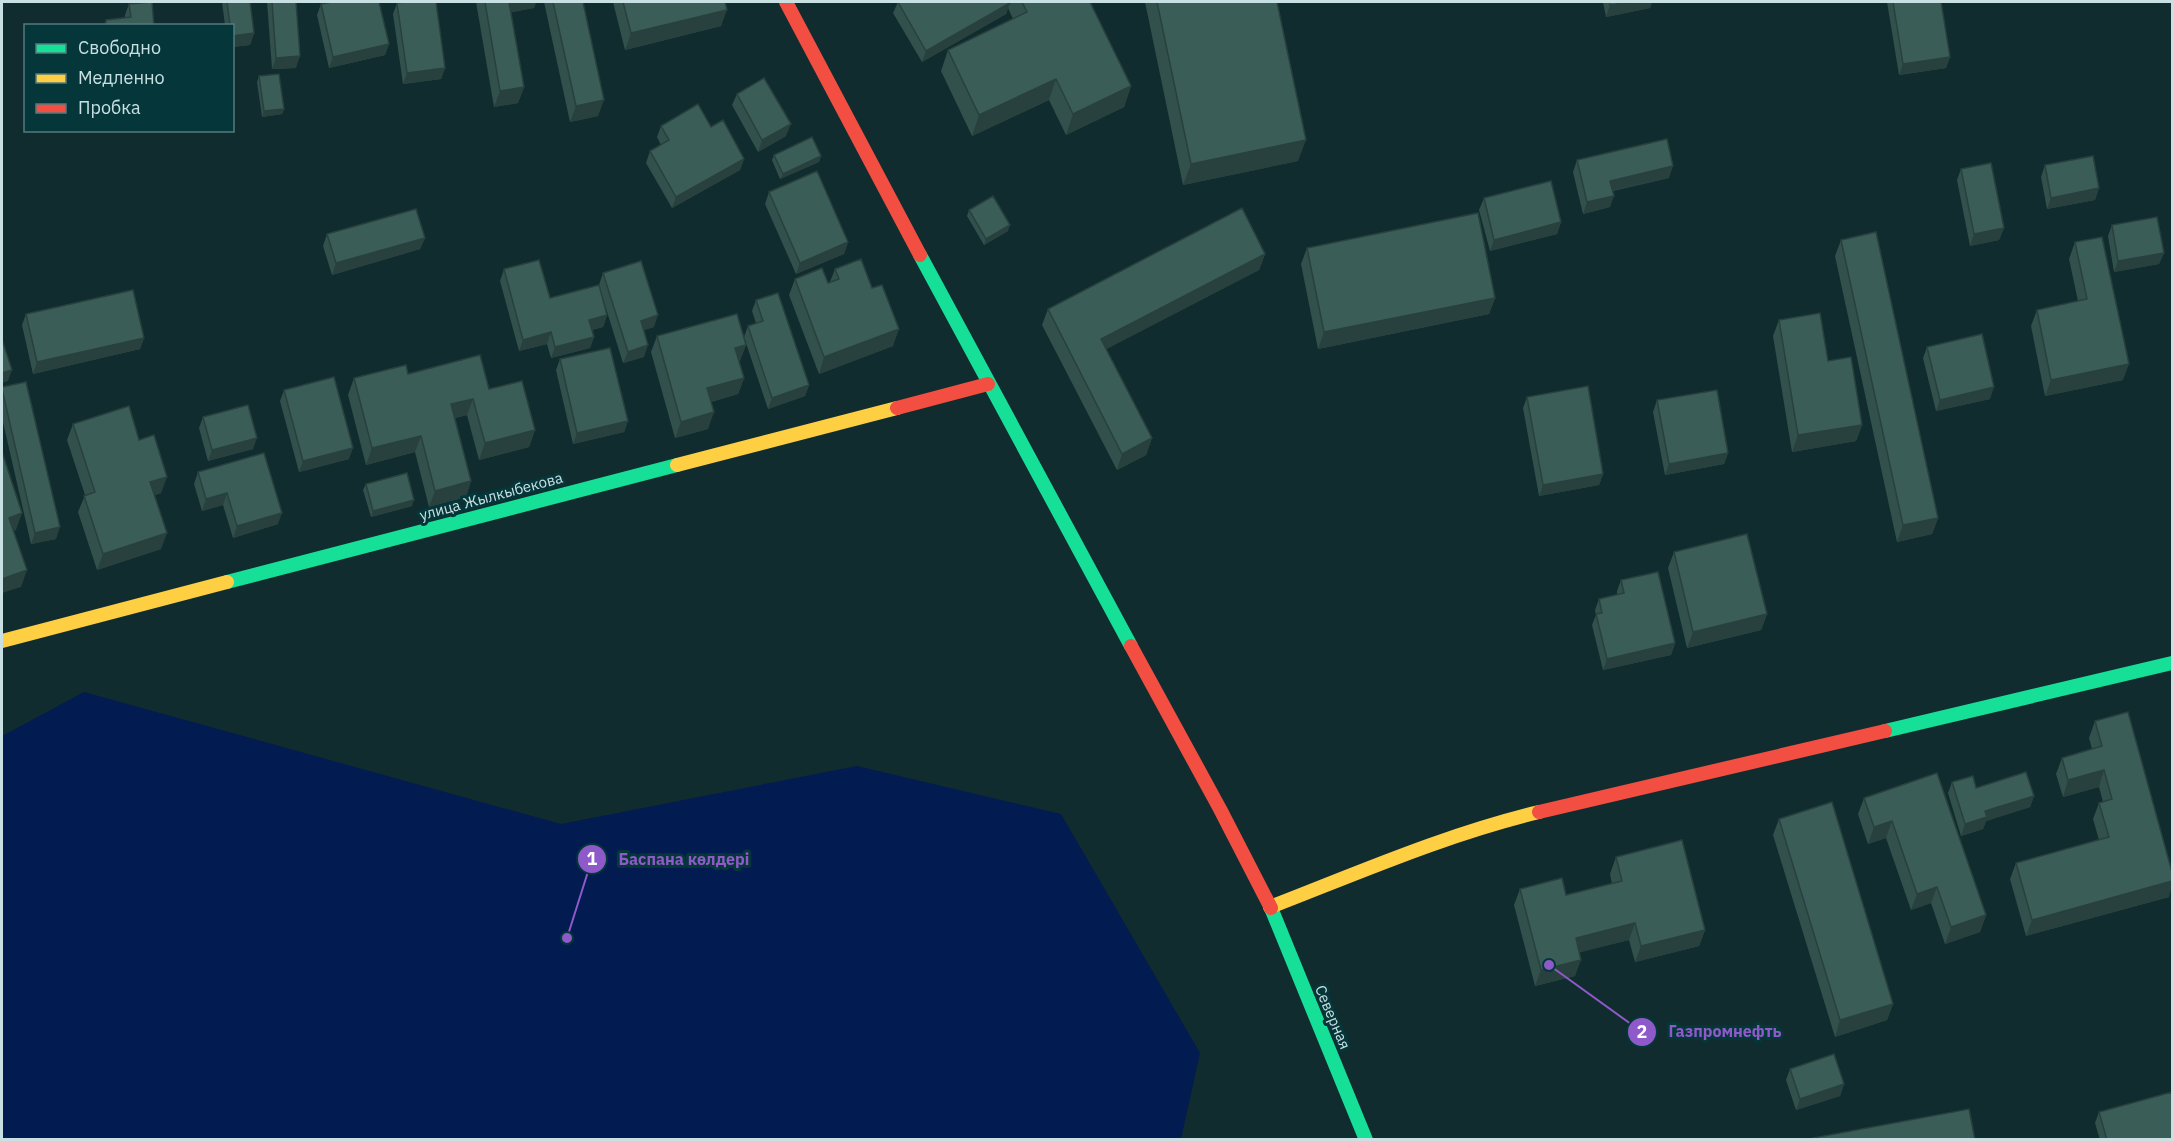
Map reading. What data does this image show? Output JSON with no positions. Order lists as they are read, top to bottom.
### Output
{
  "streets": {
    "street": ["улица Жылкыбекова", "Северная"]
  },
  "crossings": [
    ["улица Жылкыбекова", "Северная"]
  ],
  "places": ["Баспана көлдері", "Газпромнефть"],
  "legend": ["Свободно", "Медленно", "Пробка"]
}
